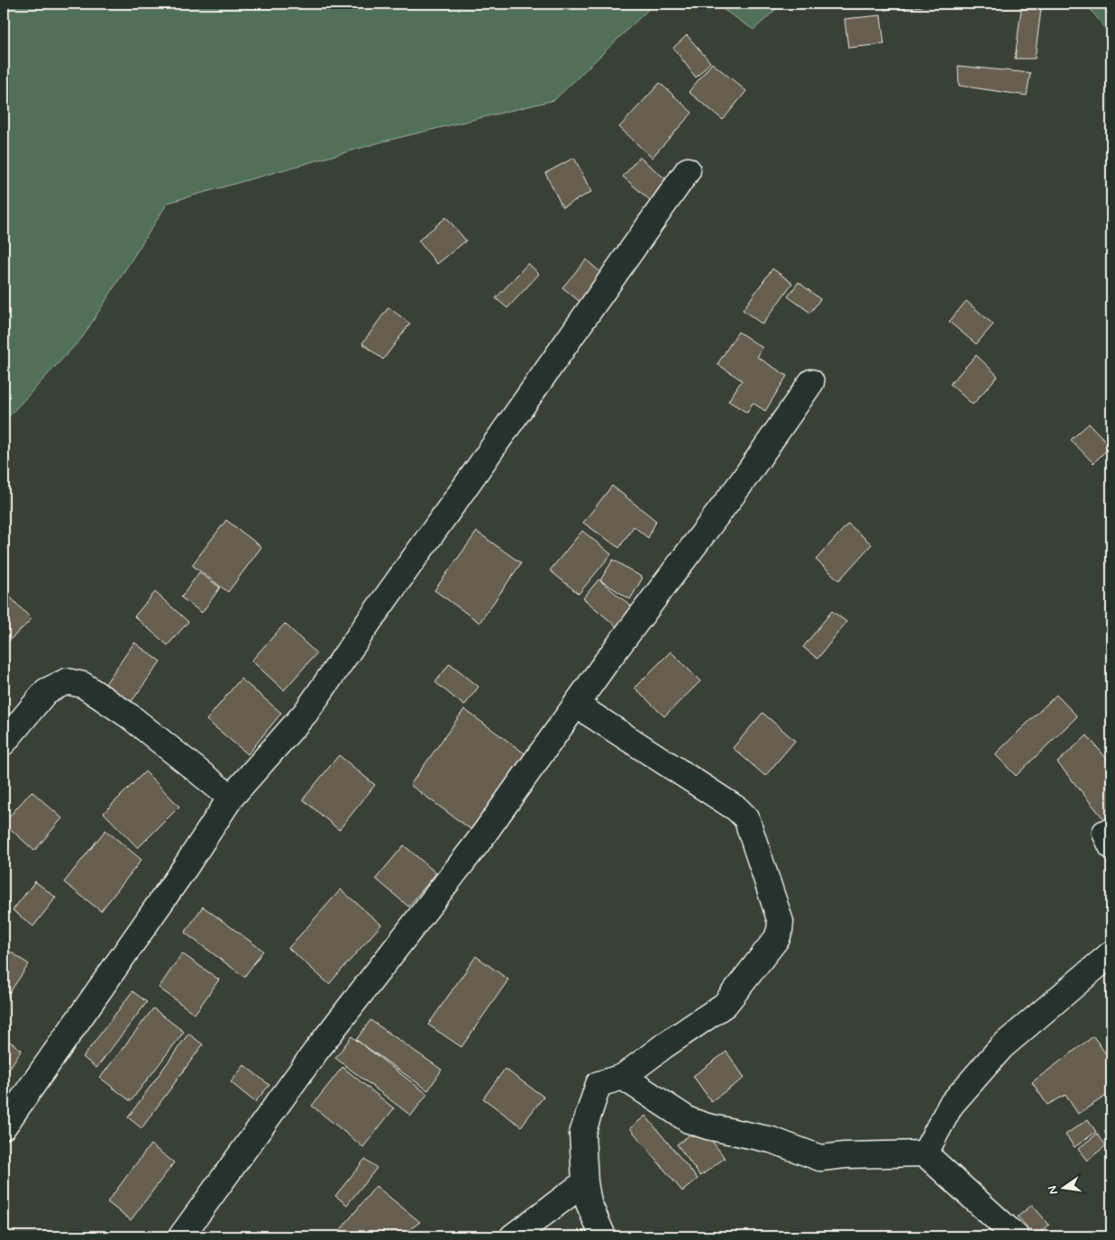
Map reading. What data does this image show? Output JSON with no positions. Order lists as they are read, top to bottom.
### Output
{
  "north": "left"
}
